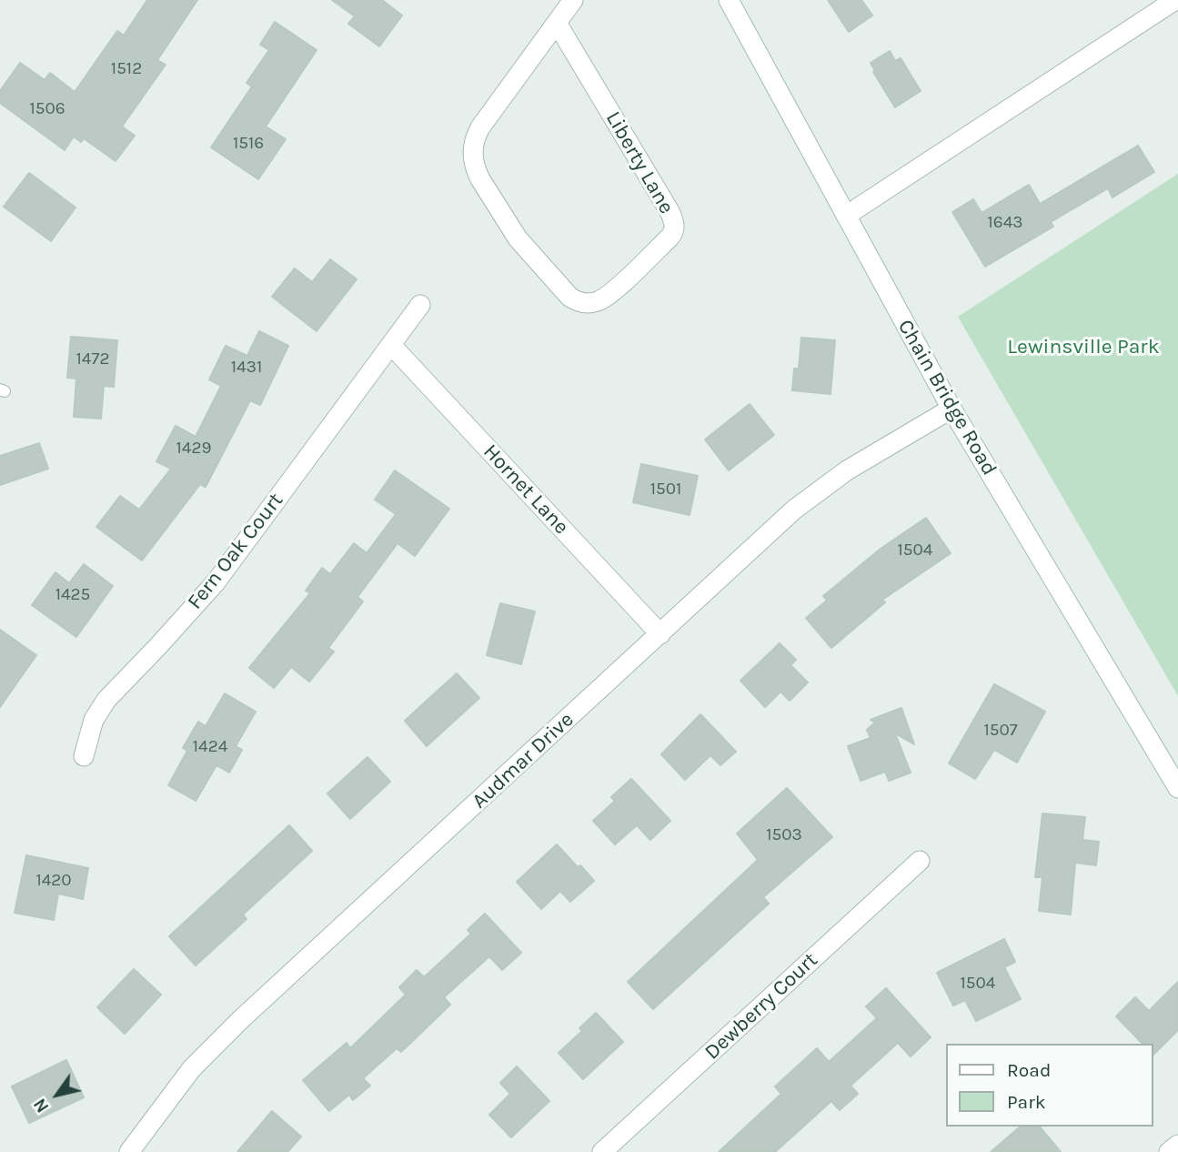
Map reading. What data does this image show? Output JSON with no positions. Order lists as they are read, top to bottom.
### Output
{
  "streets": {
    "street": [
      "Liberty Lane",
      "Chain Bridge Road",
      "Hornet Lane",
      "Fern Oak Court",
      "Audmar Drive",
      "Dewberry Court"
    ]
  },
  "crossings": [
    ["Chain Bridge Road", "Audmar Drive"],
    ["Hornet Lane", "Fern Oak Court"],
    ["Hornet Lane", "Audmar Drive"]
  ],
  "parks": ["Lewinsville Park"],
  "house_numbers": [
    "1512",
    "1506",
    "1516",
    "1643",
    "1472",
    "1431",
    "1429",
    "1501",
    "1504",
    "1425",
    "1507",
    "1424",
    "1503",
    "1420",
    "1504"
  ],
  "legend": ["Road", "Park"],
  "north": "bottom left"
}
